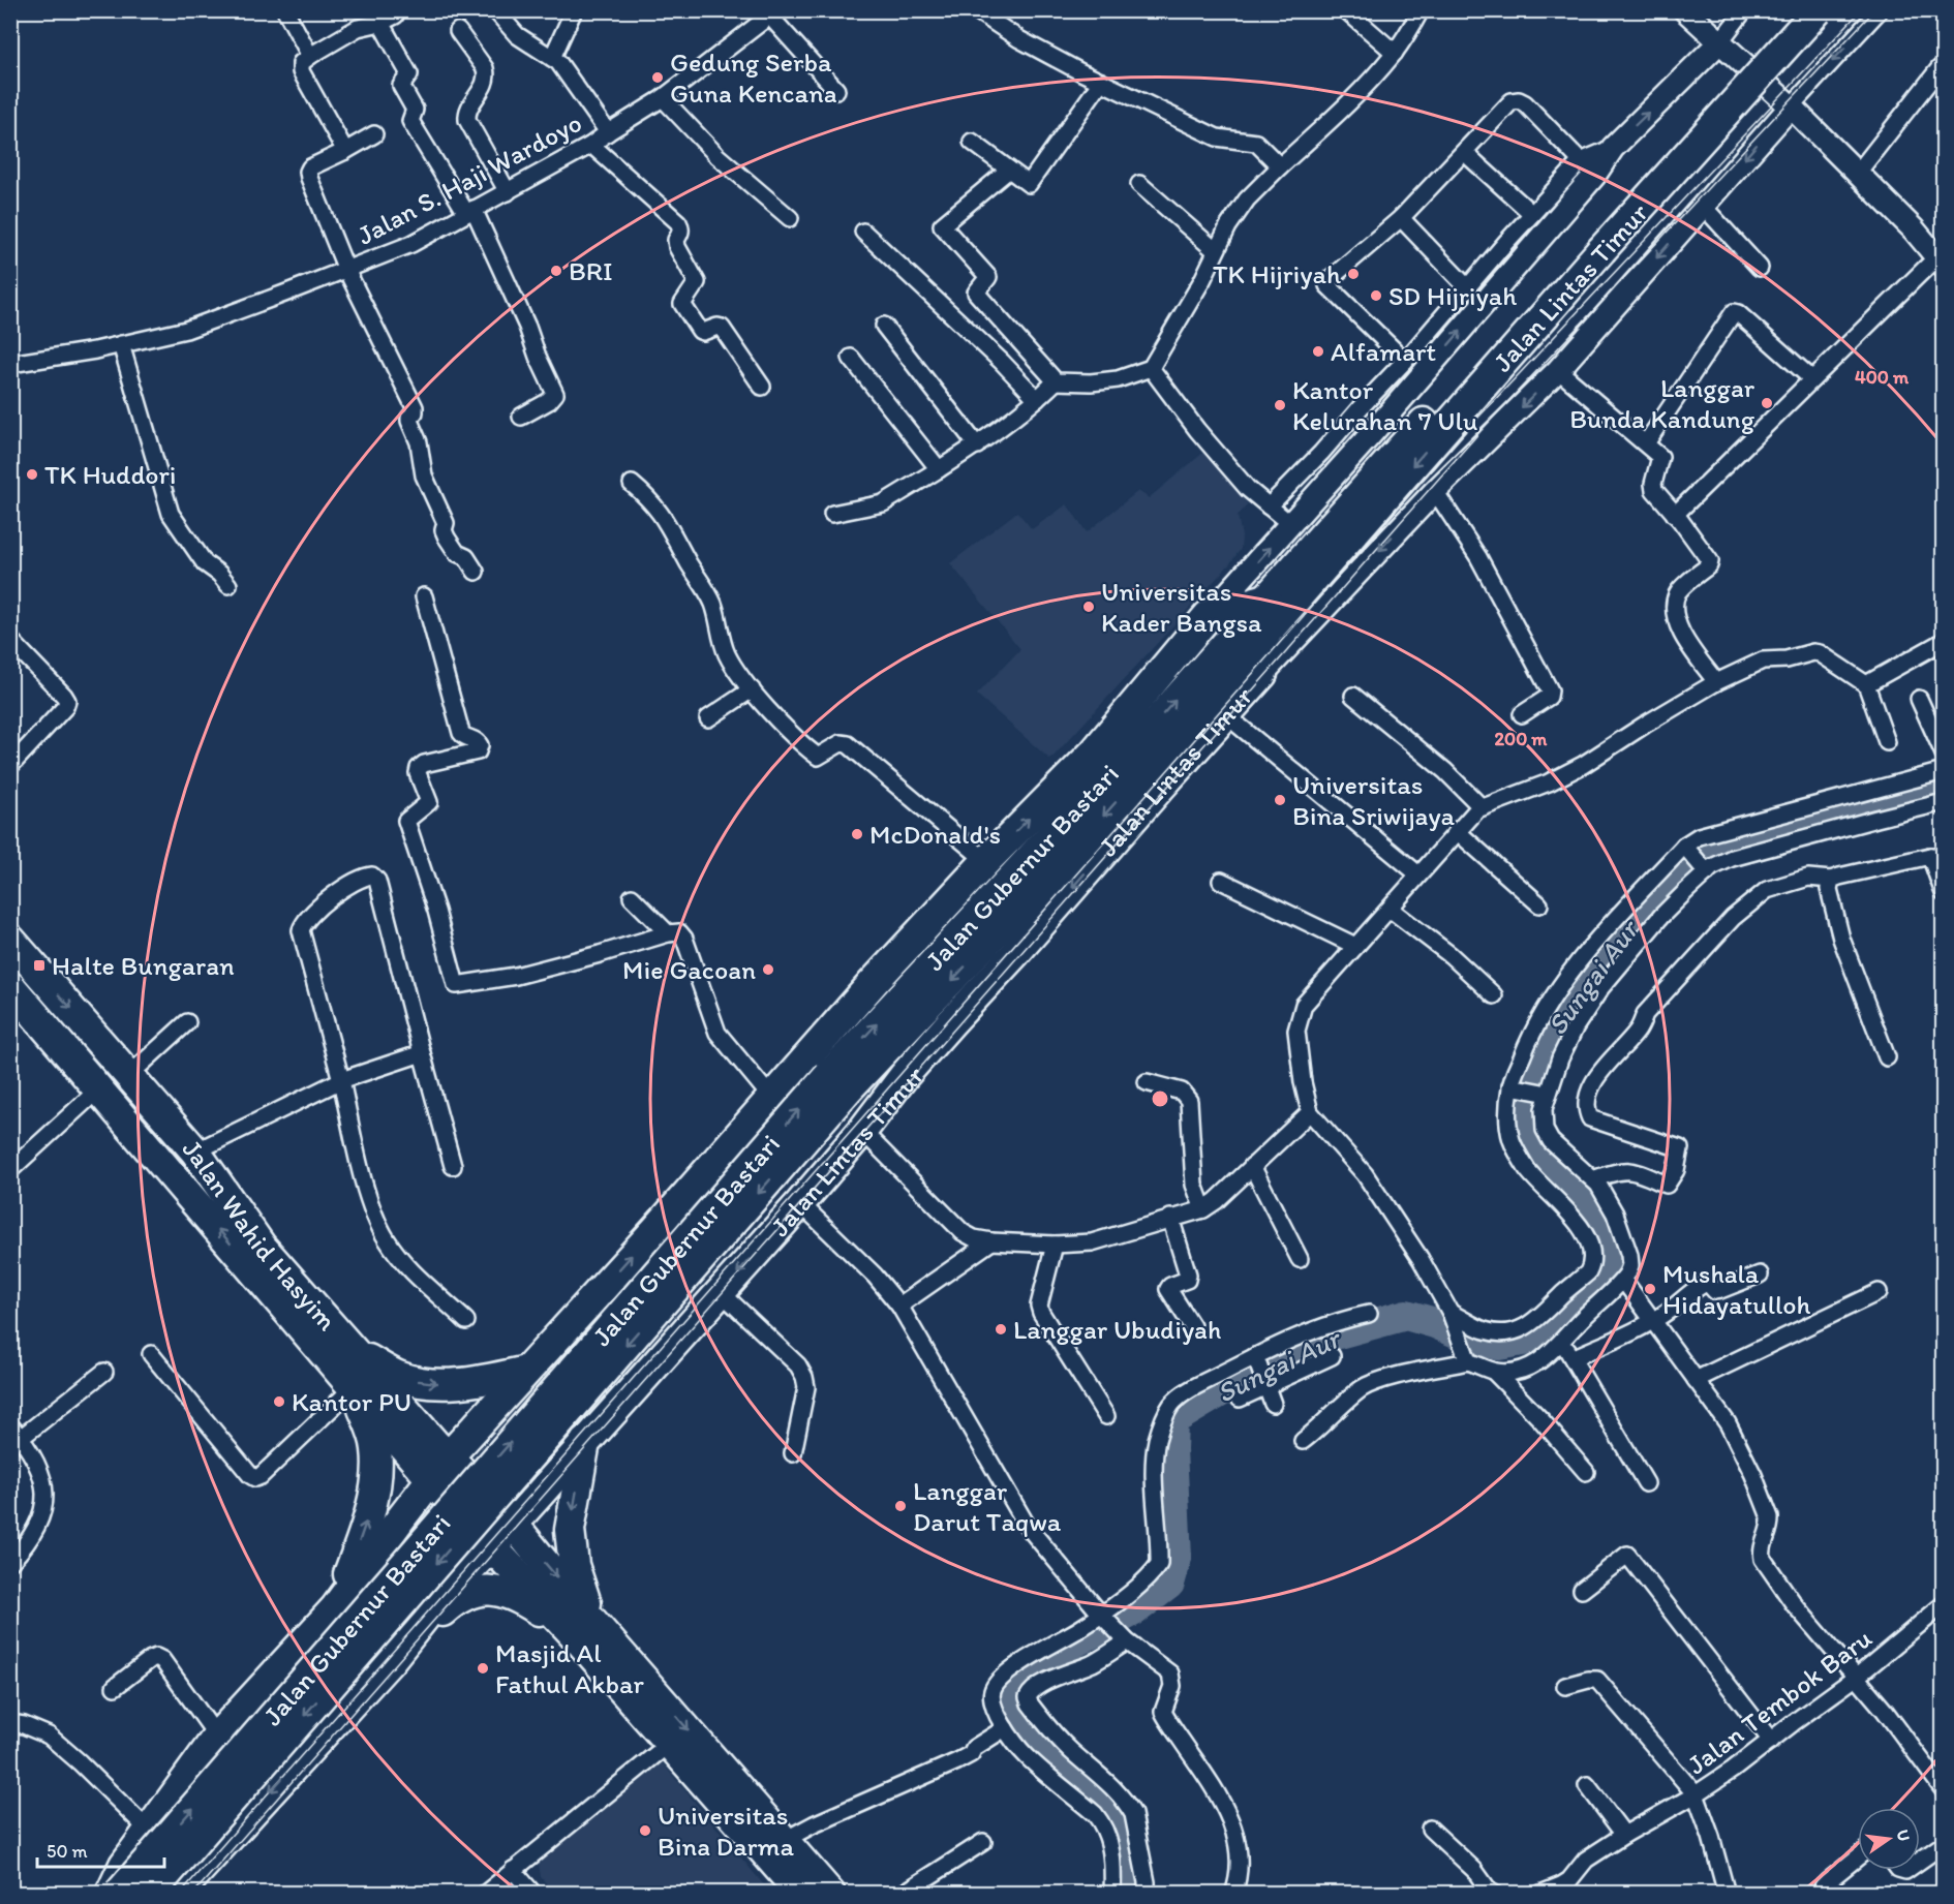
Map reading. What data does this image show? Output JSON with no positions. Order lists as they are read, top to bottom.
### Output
{
  "streets": {
    "highway": ["Jalan Lintas Timur", "Jalan Gubernur Bastari", "Jalan Wahid Hasyim"],
    "street": ["Jalan S. Haji Wardoyo", "Jalan Tembok Baru"]
  },
  "crossings": [
    ["Jalan Lintas Timur", "Jalan Gubernur Bastari"],
    ["Jalan Lintas Timur", "Jalan Wahid Hasyim"],
    ["Jalan Gubernur Bastari", "Jalan Wahid Hasyim"]
  ],
  "water": ["Sungai Aur"],
  "places": {
    "other": [
      "Gedung Serba Guna Kencana",
      "BRI",
      "TK Hijriyah",
      "SD Hijriyah",
      "Alfamart",
      "Langgar Bunda Kandung",
      "Kantor Kelurahan 7 Ulu",
      "TK Huddori",
      "Universitas Kader Bangsa",
      "Universitas Bina Sriwijaya",
      "McDonald's",
      "Mie Gacoan",
      "Mushala Hidayatulloh",
      "Langgar Ubudiyah",
      "Kantor PU",
      "Langgar Darut Taqwa",
      "Masjid Al Fathul Akbar",
      "Universitas Bina Darma"
    ],
    "transit": ["Halte Bungaran"]
  },
  "scale_bar": "50 m",
  "north": "right",
  "rings": ["400 m", "200 m"]
}
